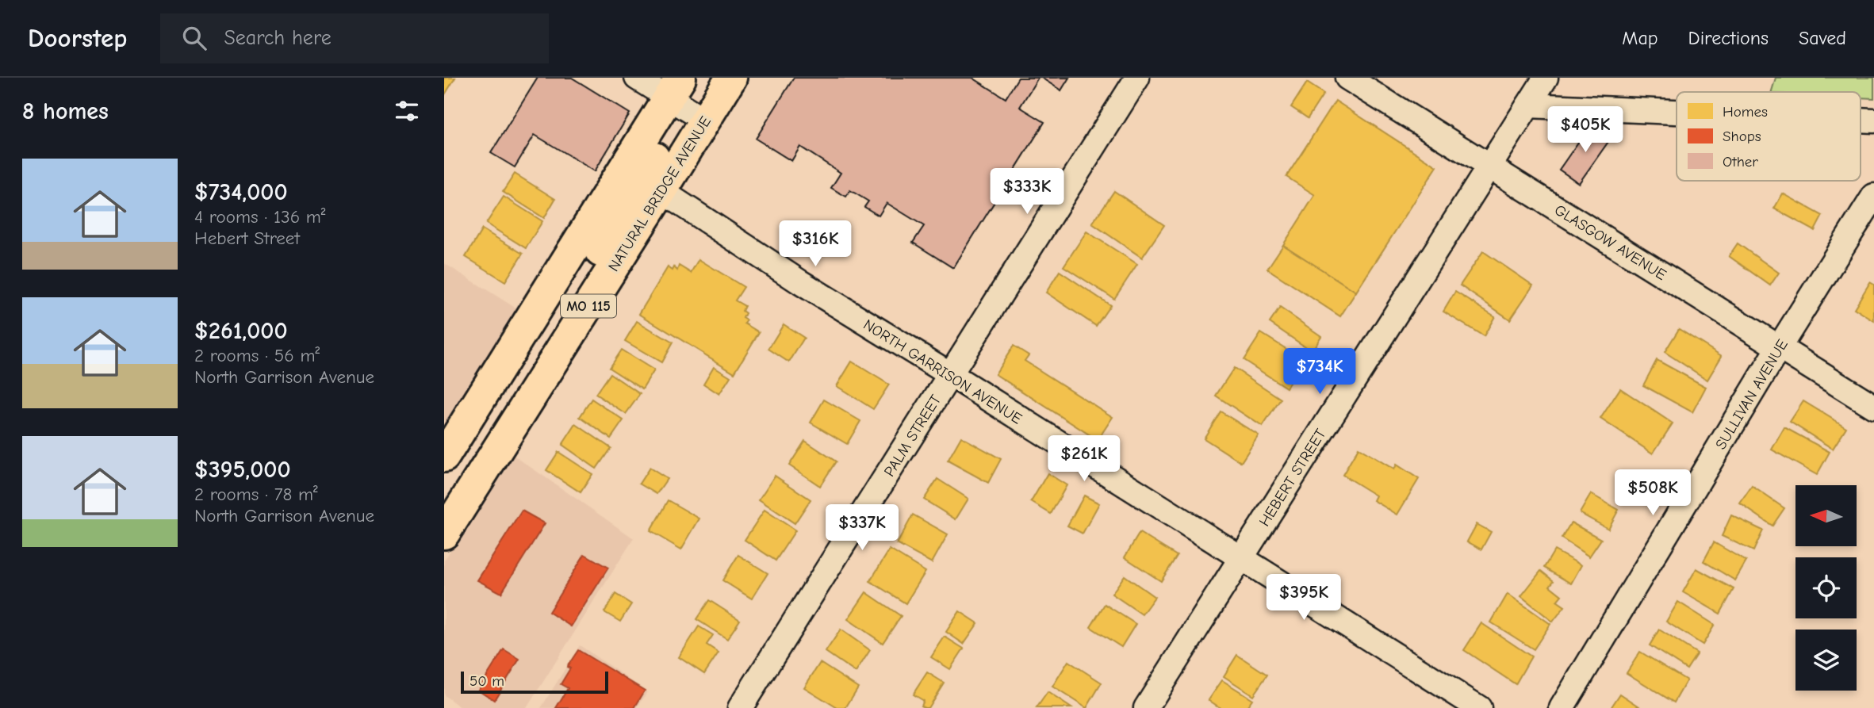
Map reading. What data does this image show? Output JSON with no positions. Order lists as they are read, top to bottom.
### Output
{
  "streets": {
    "main road": ["NATURAL BRIDGE AVENUE", "MO 115"],
    "street": [
      "GLASGOW AVENUE",
      "NORTH GARRISON AVENUE",
      "SULLIVAN AVENUE",
      "PALM STREET",
      "HEBERT STREET"
    ]
  },
  "crossings": [
    ["NATURAL BRIDGE AVENUE", "NORTH GARRISON AVENUE"],
    ["GLASGOW AVENUE", "SULLIVAN AVENUE"],
    ["GLASGOW AVENUE", "HEBERT STREET"],
    ["NORTH GARRISON AVENUE", "PALM STREET"],
    ["NORTH GARRISON AVENUE", "HEBERT STREET"]
  ],
  "legend": ["Homes", "Shops", "Other"],
  "scale_bar": "50 m",
  "north": "left",
  "page": {
    "header": "Doorstep",
    "search": "Search here",
    "nav": ["Map", "Directions", "Saved"],
    "heading": "8 homes",
    "price": [
      "$405K",
      "$333K",
      "$316K",
      "$734K",
      "$261K",
      "$508K",
      "$337K",
      "$395K"
    ],
    "list": [
      {
        "name": "$734,000",
        "note": "4 rooms · 136 m² · Hebert Street"
      },
      {
        "name": "$261,000",
        "note": "2 rooms · 56 m² · North Garrison Avenue"
      },
      {
        "name": "$395,000",
        "note": "2 rooms · 78 m² · North Garrison Avenue"
      }
    ],
    "scale": "50 m"
  }
}
